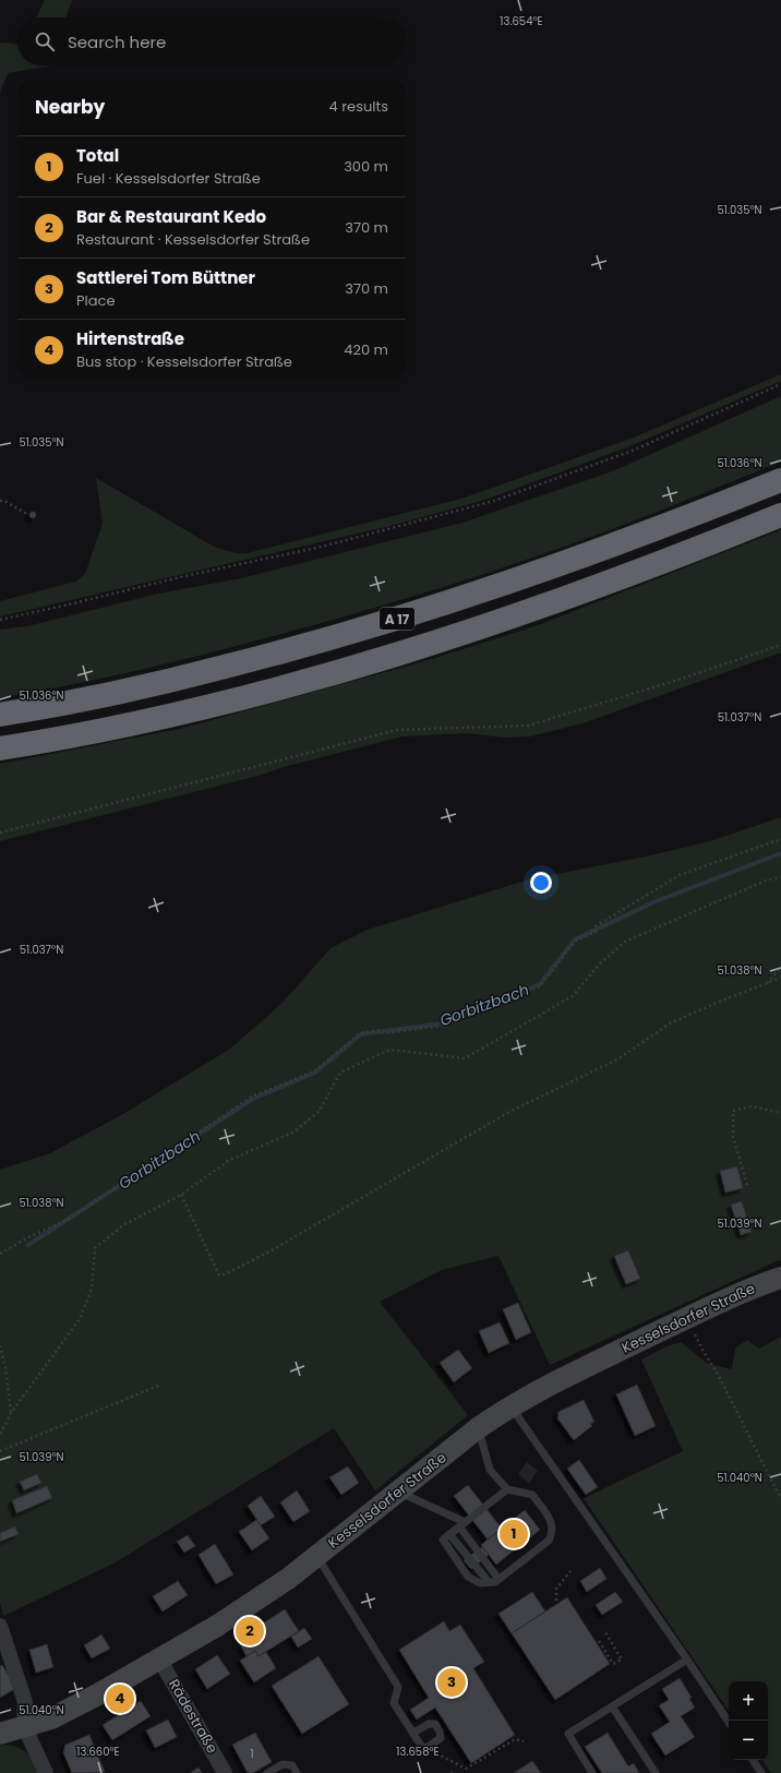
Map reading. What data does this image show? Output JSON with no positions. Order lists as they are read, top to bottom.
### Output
{
  "streets": {
    "highway": ["A 17"],
    "main road": ["Kesselsdorfer Straße"],
    "street": ["Rädestraße"]
  },
  "crossings": [
    ["Kesselsdorfer Straße", "Rädestraße"]
  ],
  "water": ["Gorbitzbach"],
  "house_numbers": ["1"],
  "page": {
    "search": "Search here",
    "heading": ["Nearby", "4 results"],
    "list": [
      {
        "mark": "1",
        "name": "Total",
        "note": "Fuel · Kesselsdorfer Straße",
        "value": "300 m"
      },
      {
        "mark": "2",
        "name": "Bar & Restaurant Kedo",
        "note": "Restaurant · Kesselsdorfer Straße",
        "value": "370 m"
      },
      {
        "mark": "3",
        "name": "Sattlerei Tom Büttner",
        "note": "Place",
        "value": "370 m"
      },
      {
        "mark": "4",
        "name": "Hirtenstraße",
        "note": "Bus stop · Kesselsdorfer Straße",
        "value": "420 m"
      }
    ],
    "pins": [
      "1",
      "2",
      "3",
      "4"
    ],
    "map_buttons": ["+", "−"]
  },
  "coordinates": [
    "13.654°E",
    "51.035°N",
    "51.036°N",
    "51.037°N",
    "51.038°N",
    "51.039°N",
    "51.040°N",
    "13.660°E",
    "13.658°E"
  ]
}
